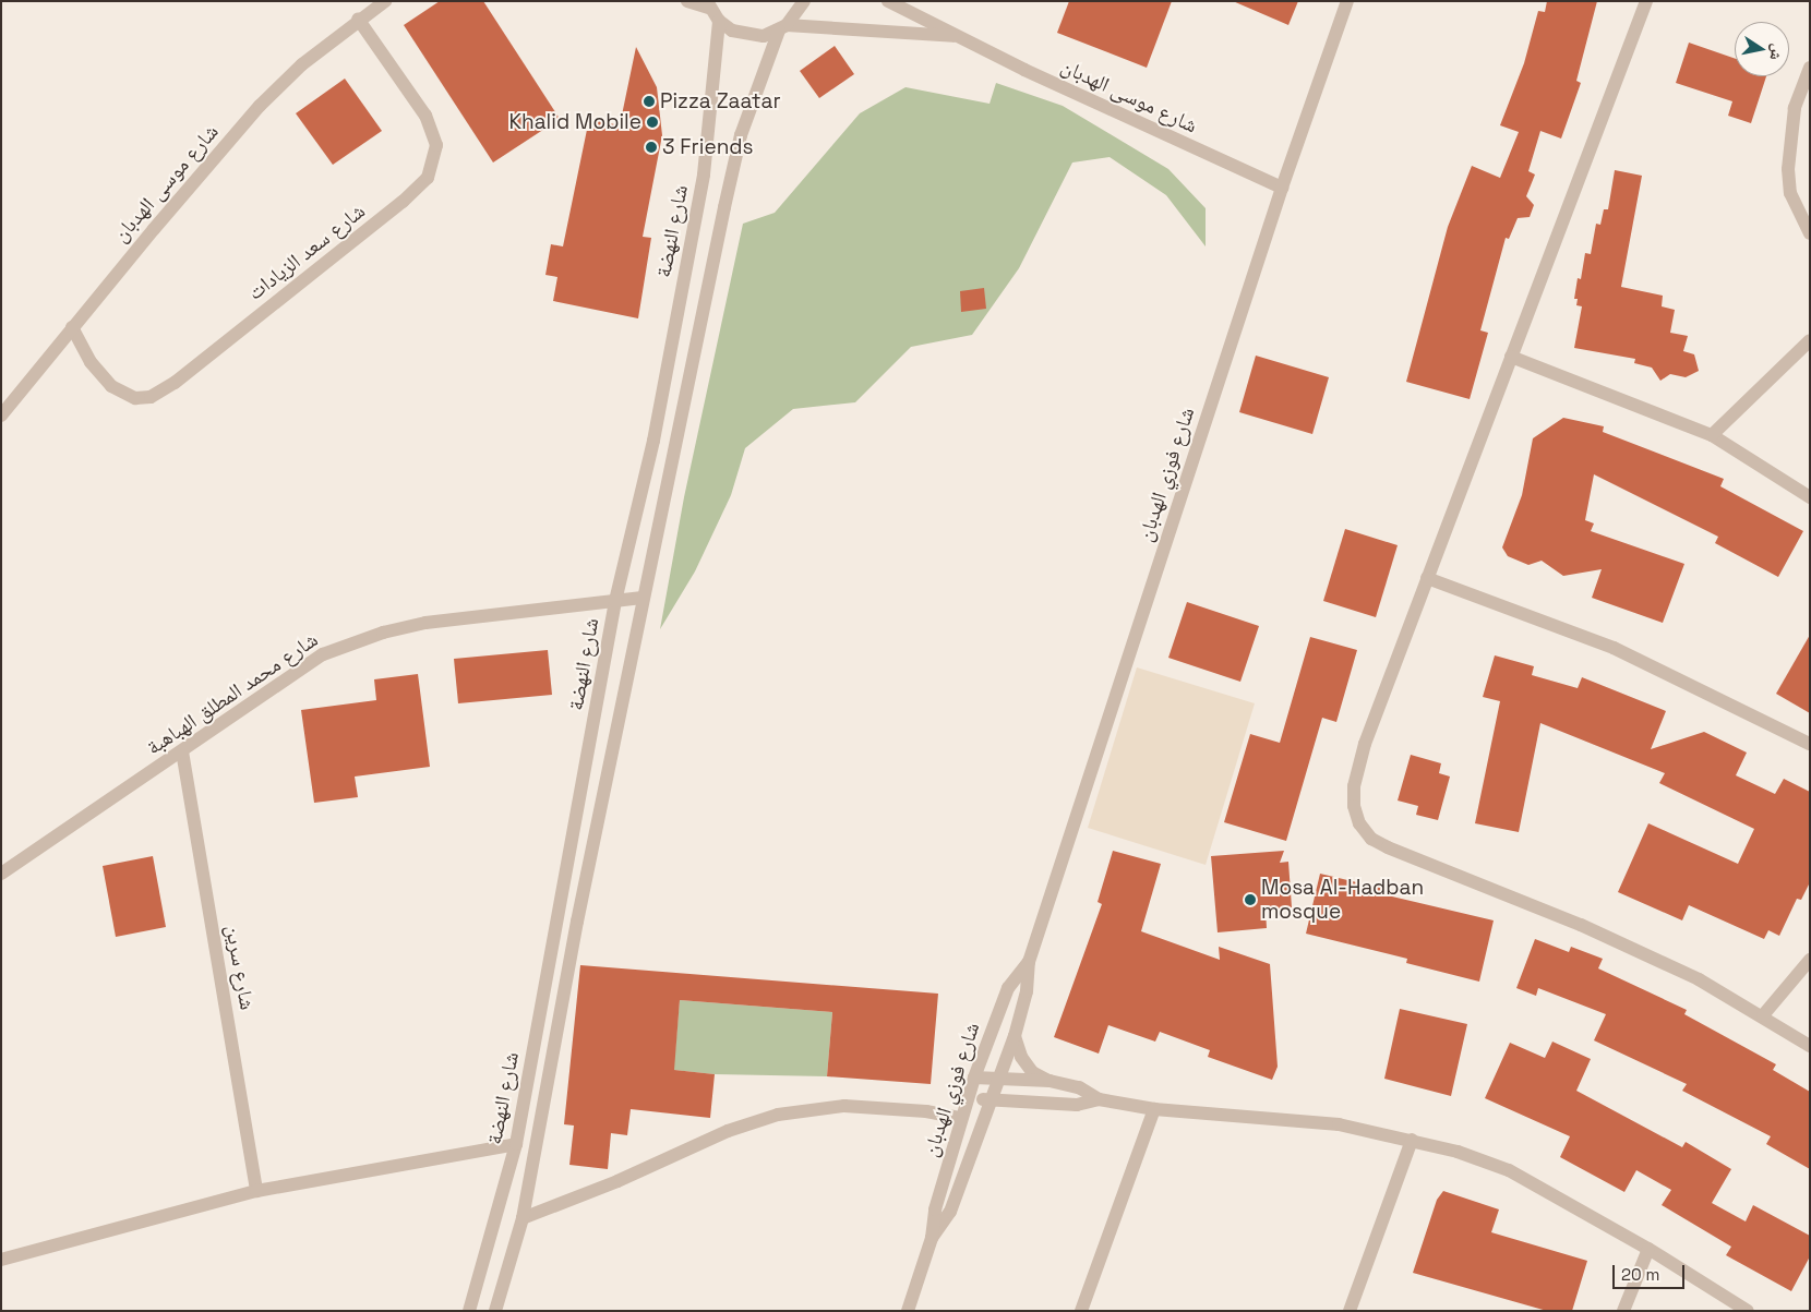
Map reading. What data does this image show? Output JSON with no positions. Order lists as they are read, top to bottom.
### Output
{
  "streets": {
    "street": [
      "شارع موسى الهدبان",
      "شارع النهضة",
      "شارع سعد الزيادات",
      "شارع فوزي الهدبان",
      "شارع محمد المطلق الهباهبة",
      "شارع سرين"
    ]
  },
  "crossings": [
    ["شارع موسى الهدبان", "شارع النهضة"],
    ["شارع موسى الهدبان", "شارع سعد الزيادات"],
    ["شارع موسى الهدبان", "شارع فوزي الهدبان"],
    ["شارع النهضة", "شارع محمد المطلق الهباهبة"],
    ["شارع محمد المطلق الهباهبة", "شارع سرين"]
  ],
  "places": [
    "Pizza Zaatar",
    "Khalid Mobile",
    "3 Friends",
    "Mosa Al-Hadban mosque"
  ],
  "scale_bar": "20 m",
  "north": "right"
}
